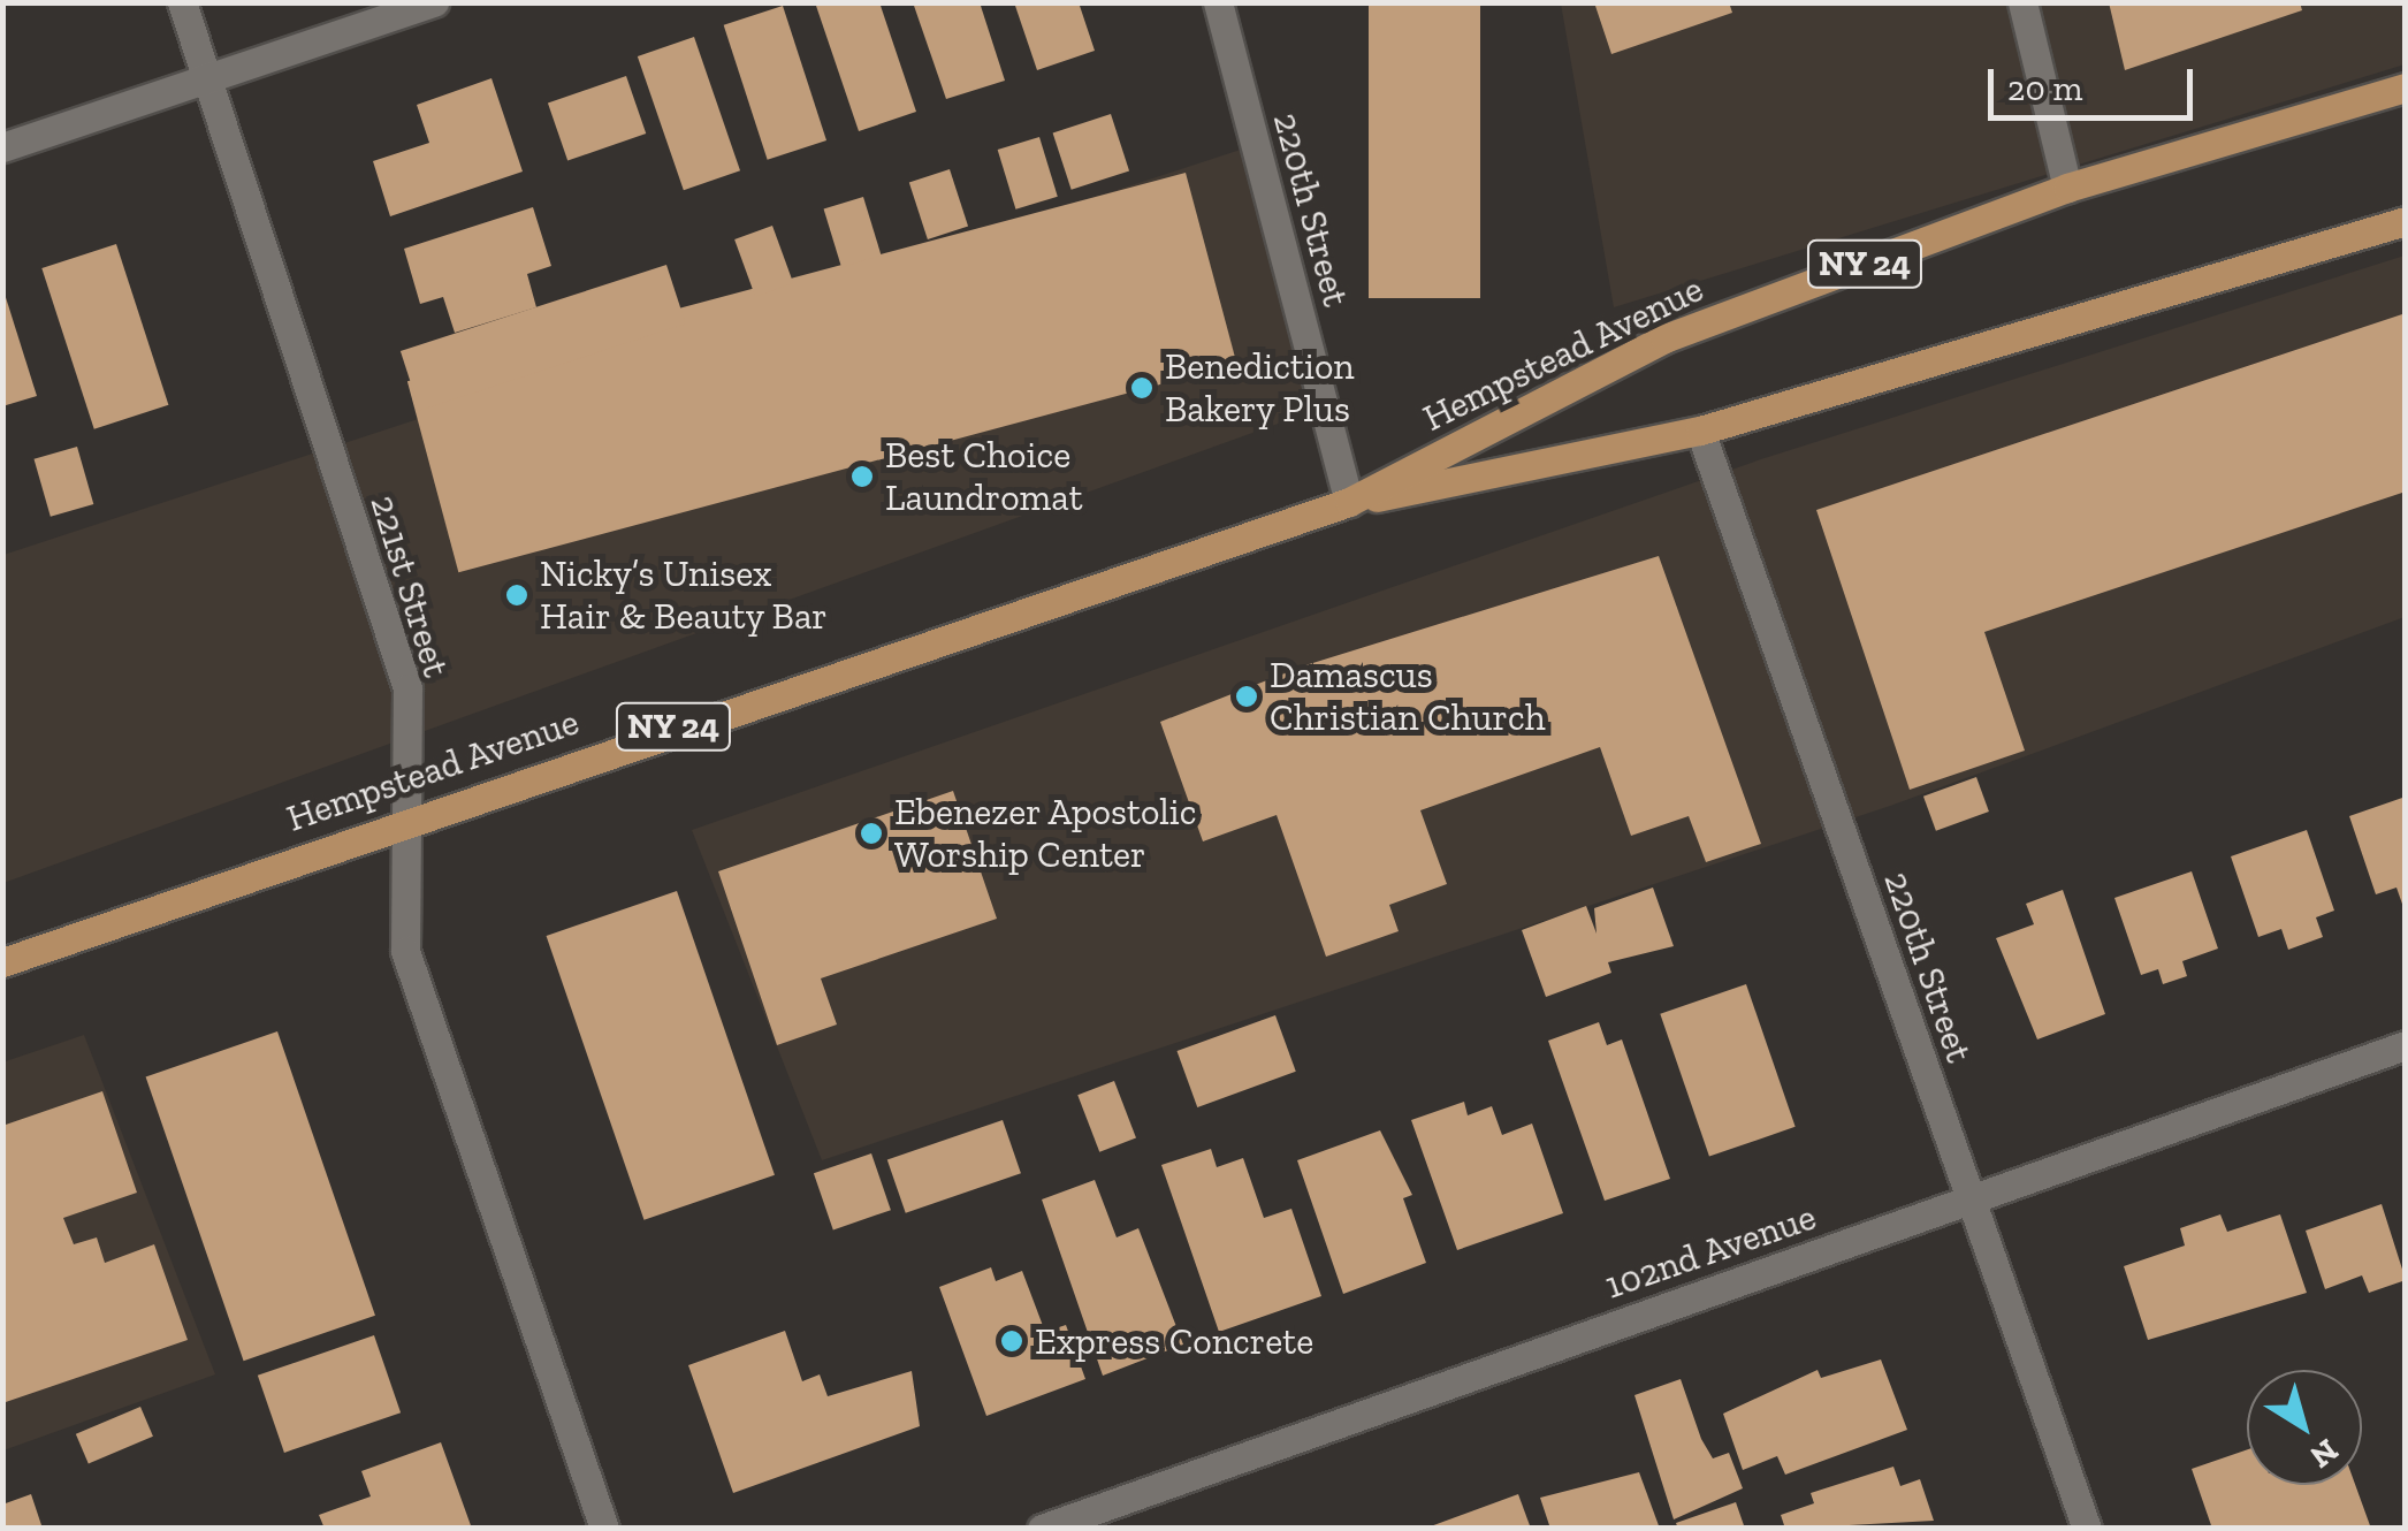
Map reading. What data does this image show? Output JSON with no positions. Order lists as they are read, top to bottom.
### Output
{
  "streets": {
    "main road": ["NY 24", "Hempstead Avenue"],
    "street": ["220th Street", "221st Street", "102nd Avenue"]
  },
  "crossings": [
    ["220th Street", "Hempstead Avenue"],
    ["220th Street", "102nd Avenue"],
    ["Hempstead Avenue", "221st Street"]
  ],
  "places": [
    "Benediction Bakery Plus",
    "Best Choice Laundromat",
    "Nicky’s Unisex Hair & Beauty Bar",
    "Damascus Christian Church",
    "Ebenezer Apostolic Worship Center",
    "Express Concrete"
  ],
  "scale_bar": "20 m",
  "north": "bottom right"
}
